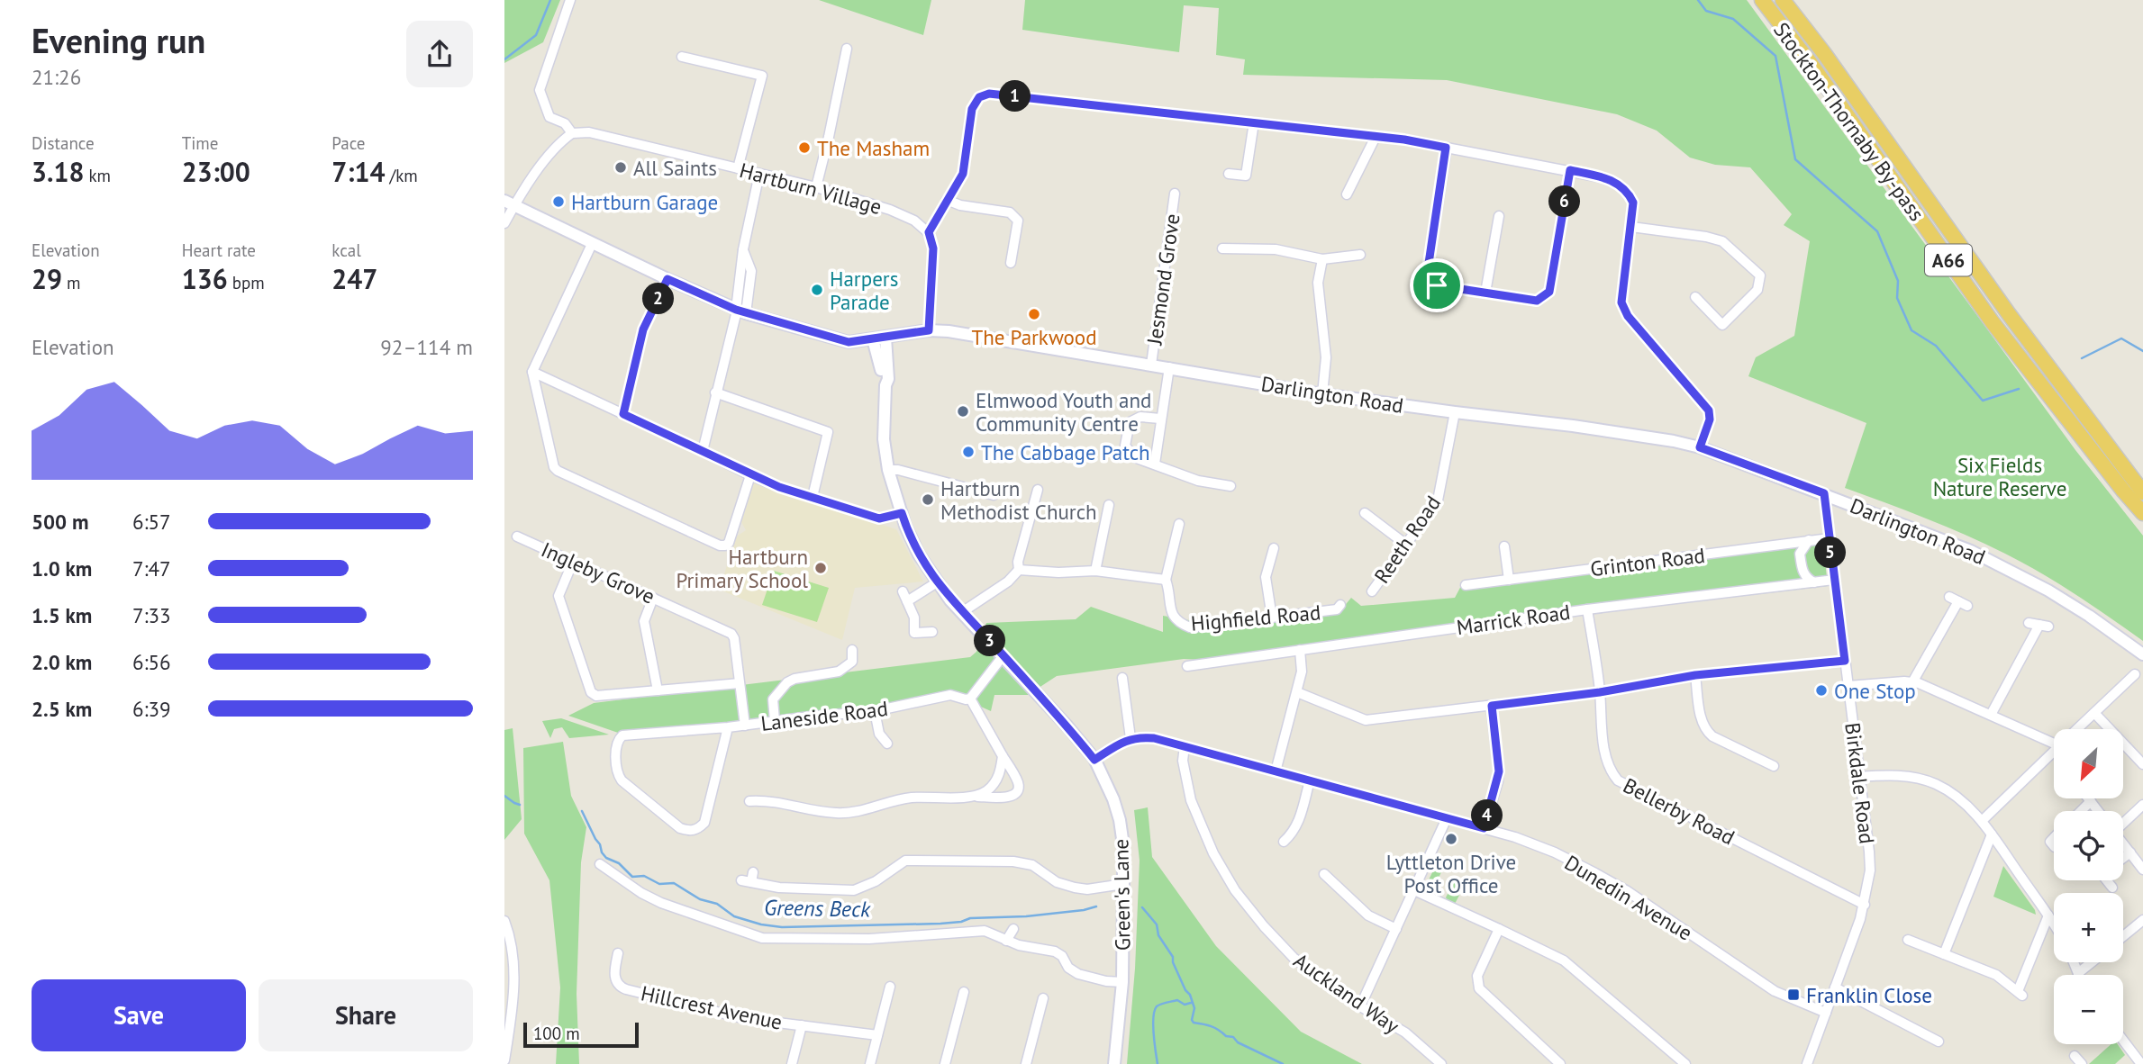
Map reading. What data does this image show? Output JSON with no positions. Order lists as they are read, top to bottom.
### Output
{
  "streets": {
    "highway": ["Stockton-Thornaby By-pass", "A66"],
    "street": [
      "Hartburn Village",
      "Jesmond Grove",
      "Darlington Road",
      "Reeth Road",
      "Grinton Road",
      "Ingleby Grove",
      "Highfield Road",
      "Marrick Road",
      "Laneside Road",
      "Birkdale Road",
      "Bellerby Road",
      "Green's Lane",
      "Dunedin Avenue",
      "Auckland Way",
      "Hillcrest Avenue"
    ]
  },
  "crossings": [
    ["Jesmond Grove", "Darlington Road"],
    ["Darlington Road", "Reeth Road"],
    ["Darlington Road", "Birkdale Road"],
    ["Darlington Road", "Green's Lane"],
    ["Grinton Road", "Birkdale Road"],
    ["Ingleby Grove", "Laneside Road"],
    ["Marrick Road", "Birkdale Road"],
    ["Marrick Road", "Bellerby Road"],
    ["Birkdale Road", "Bellerby Road"],
    ["Birkdale Road", "Dunedin Avenue"],
    ["Dunedin Avenue", "Auckland Way"]
  ],
  "water": ["Greens Beck"],
  "parks": ["Six Fields Nature Reserve"],
  "places": {
    "other": [
      "The Masham",
      "All Saints",
      "Hartburn Garage",
      "Harpers Parade",
      "The Parkwood",
      "Elmwood Youth and Community Centre",
      "The Cabbage Patch",
      "Hartburn Methodist Church",
      "Hartburn Primary School",
      "One Stop",
      "Lyttleton Drive Post Office"
    ],
    "transit": ["Franklin Close"]
  },
  "scale_bar": "100 m",
  "north": "bottom left",
  "page": {
    "heading": ["Evening run", "21:26"],
    "pins": [
      "1",
      "6",
      "2",
      "5",
      "3",
      "4"
    ],
    "stats": [
      ["Distance", "3.18 km"],
      ["Time", "23:00"],
      ["Pace", "7:14 /km"],
      ["Elevation", "29 m"],
      ["Heart rate", "136 bpm"],
      ["kcal", "247"]
    ],
    "chart": ["Elevation", "92–114 m"],
    "list": [
      {
        "name": "500 m",
        "note": "6:57"
      },
      {
        "name": "1.0 km",
        "note": "7:47"
      },
      {
        "name": "1.5 km",
        "note": "7:33"
      },
      {
        "name": "2.0 km",
        "note": "6:56"
      },
      {
        "name": "2.5 km",
        "note": "6:39"
      }
    ],
    "map_buttons": ["+", "−"],
    "buttons": ["Save", "Share"],
    "scale": "100 m"
  }
}
